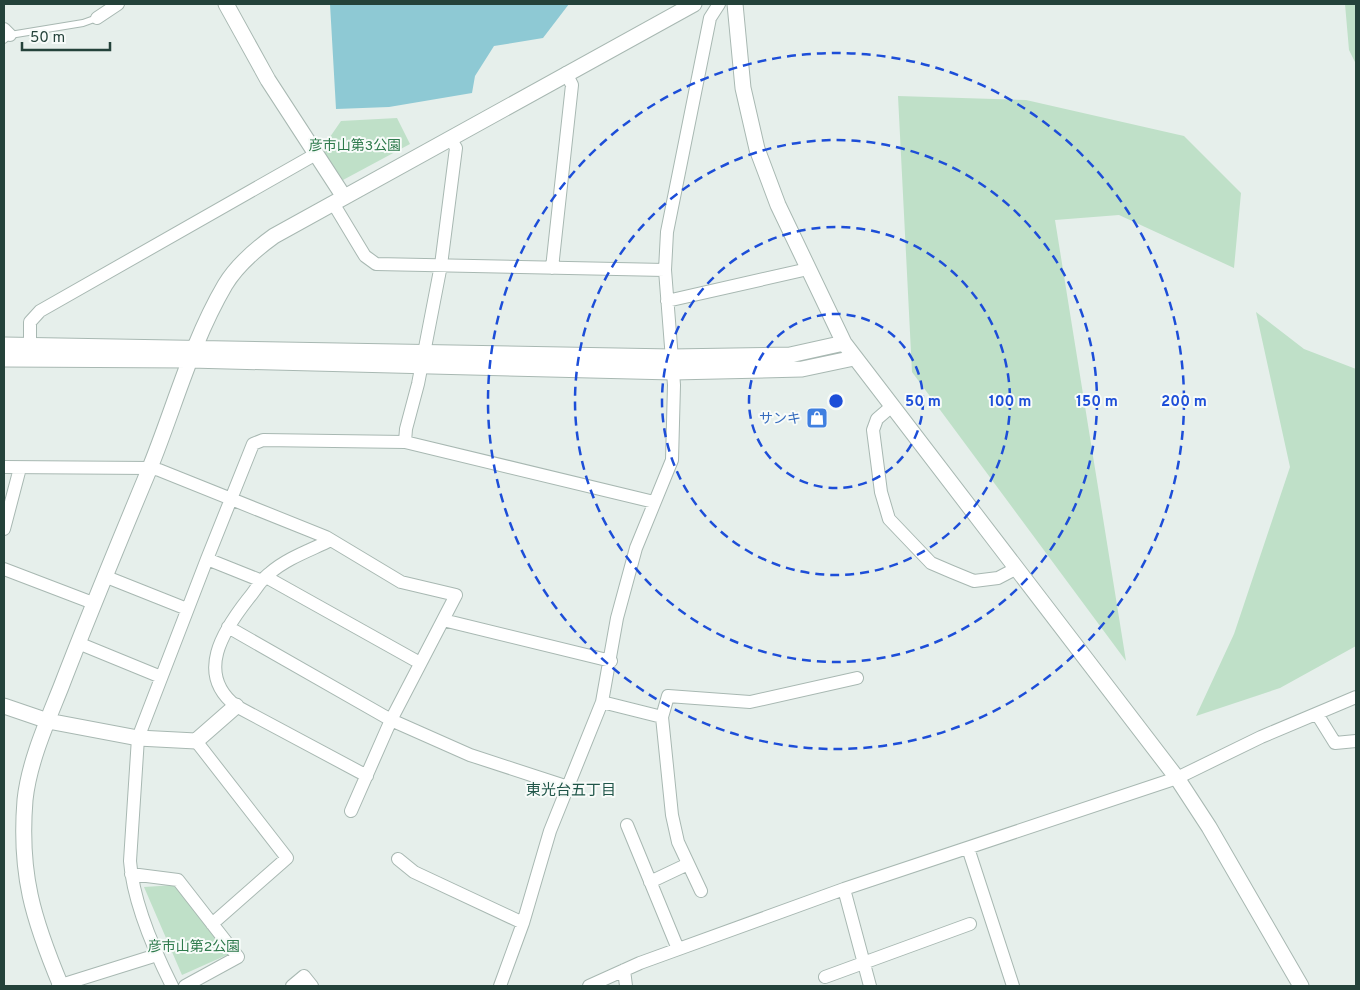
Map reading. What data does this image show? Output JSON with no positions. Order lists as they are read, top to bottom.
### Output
{
  "districts": ["東光台五丁目"],
  "parks": ["彦市山第3公園", "彦市山第2公園"],
  "places": {
    "shop": ["サンキ"]
  },
  "scale_bar": "50 m",
  "rings": [
    "50 m",
    "100 m",
    "150 m",
    "200 m"
  ]
}
